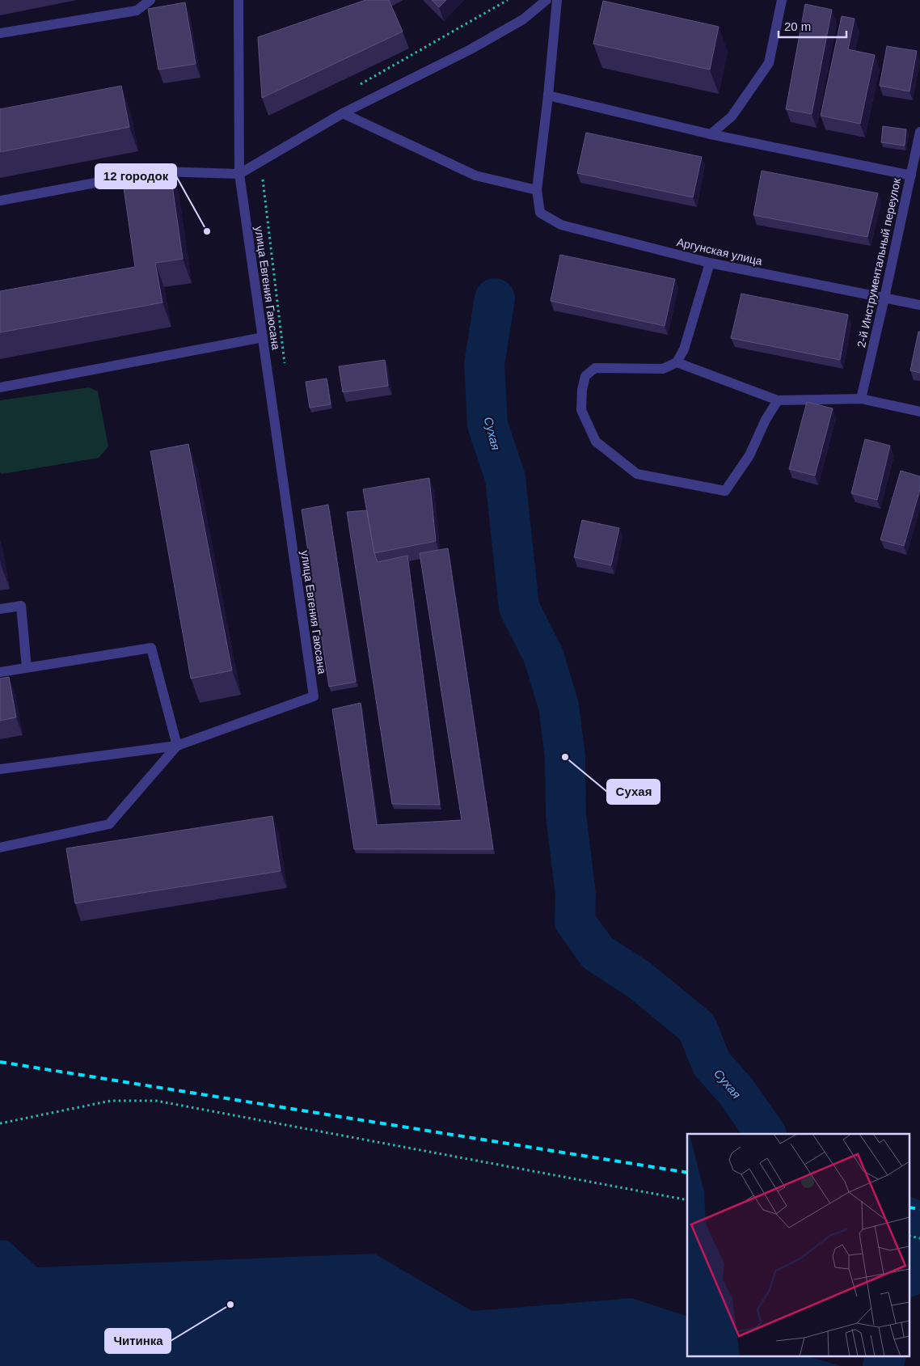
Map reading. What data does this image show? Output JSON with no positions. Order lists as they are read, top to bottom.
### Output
{
  "streets": {
    "street": ["Аргунская улица", "2-й Инструментальный переулок", "улица Евгения Гаюсана"]
  },
  "crossings": [
    ["Аргунская улица", "2-й Инструментальный переулок"]
  ],
  "water": ["Сухая"],
  "places": ["12 городок", "Сухая", "Читинка"],
  "scale_bar": "20 m"
}
